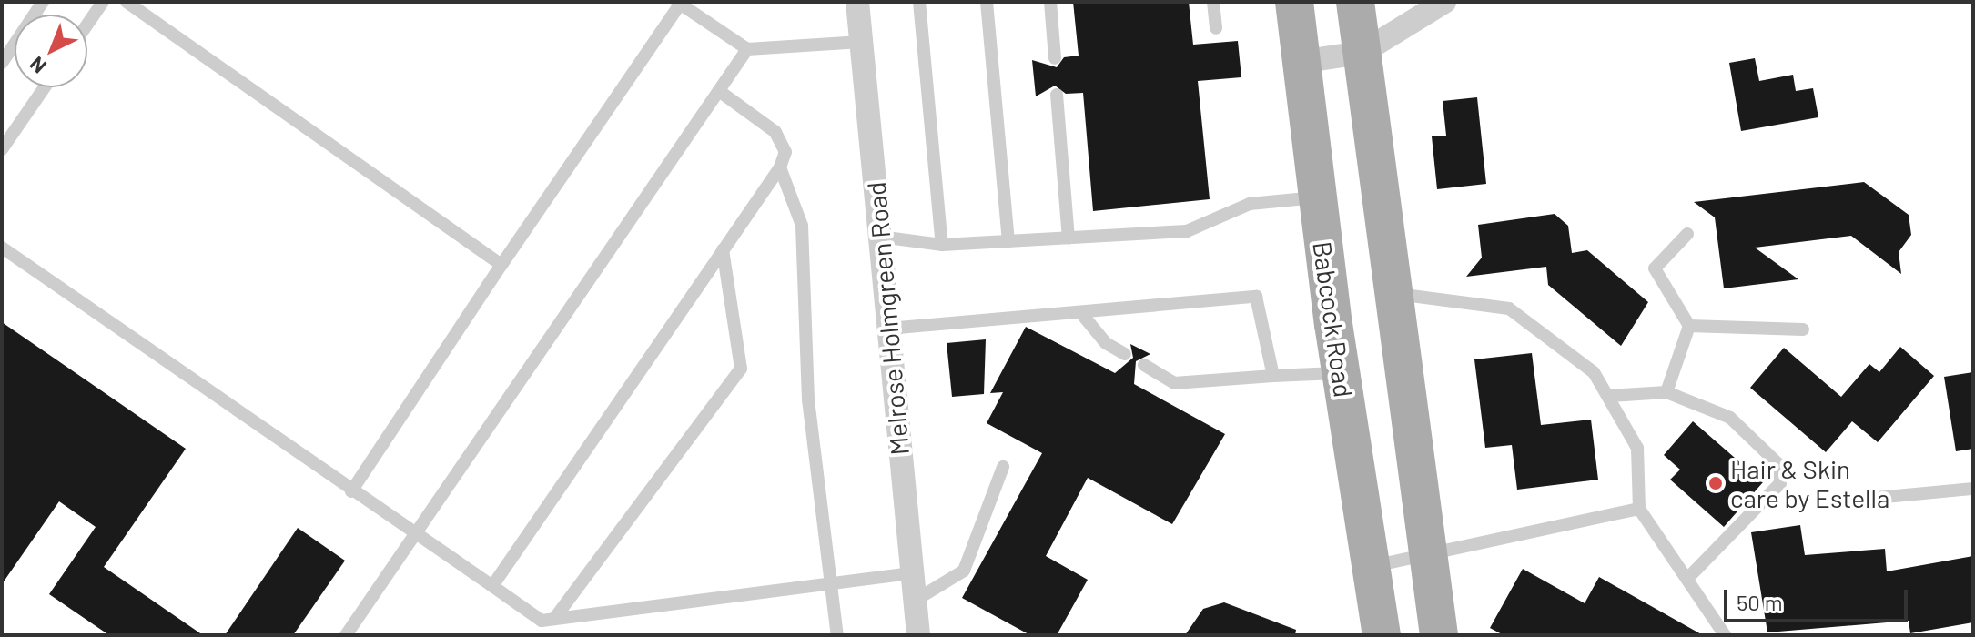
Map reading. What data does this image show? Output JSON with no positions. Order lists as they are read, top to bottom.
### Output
{
  "streets": {
    "main road": ["Babcock Road"],
    "street": ["Melrose Holmgreen Road"]
  },
  "places": ["Hair & Skin care by Estella"],
  "scale_bar": "50 m",
  "north": "bottom left"
}
